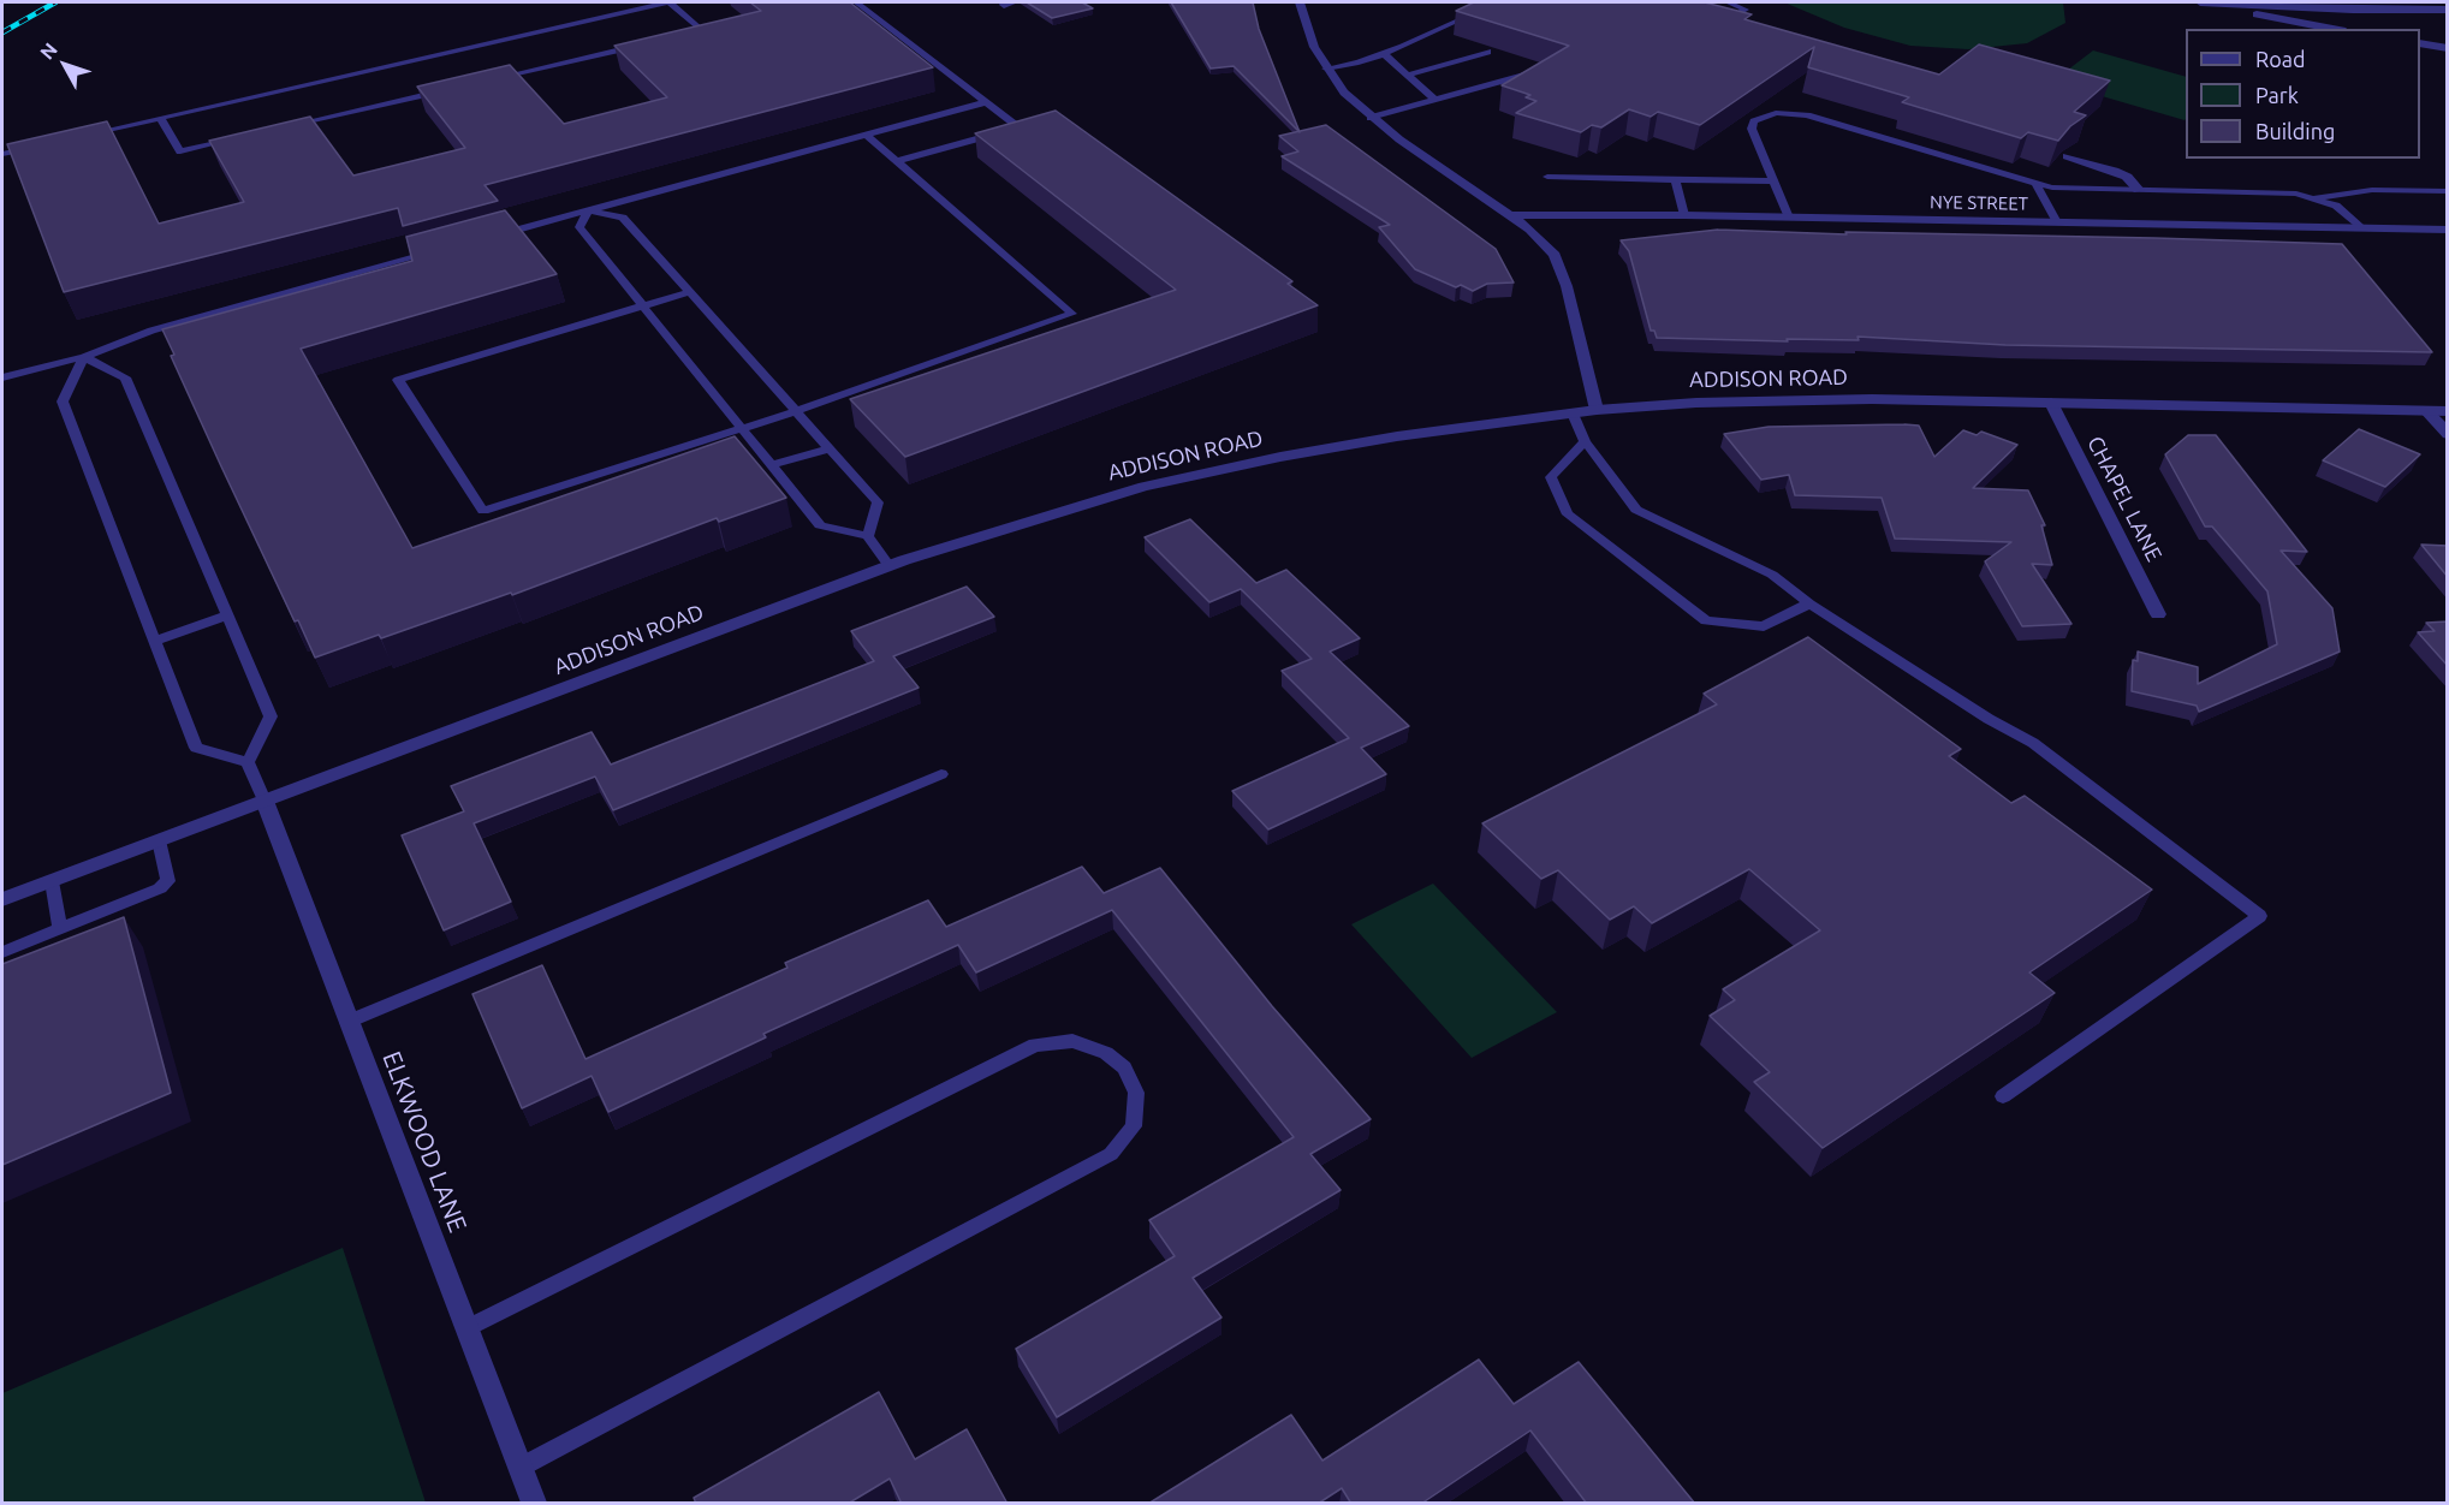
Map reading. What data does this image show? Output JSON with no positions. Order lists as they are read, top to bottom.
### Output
{
  "streets": {
    "street": [
      "NYE STREET",
      "ADDISON ROAD",
      "CHAPEL LANE",
      "ELKWOOD LANE"
    ]
  },
  "crossings": [
    ["ADDISON ROAD", "CHAPEL LANE"],
    ["ADDISON ROAD", "ELKWOOD LANE"]
  ],
  "legend": ["Road", "Park", "Building"],
  "north": "top left"
}
